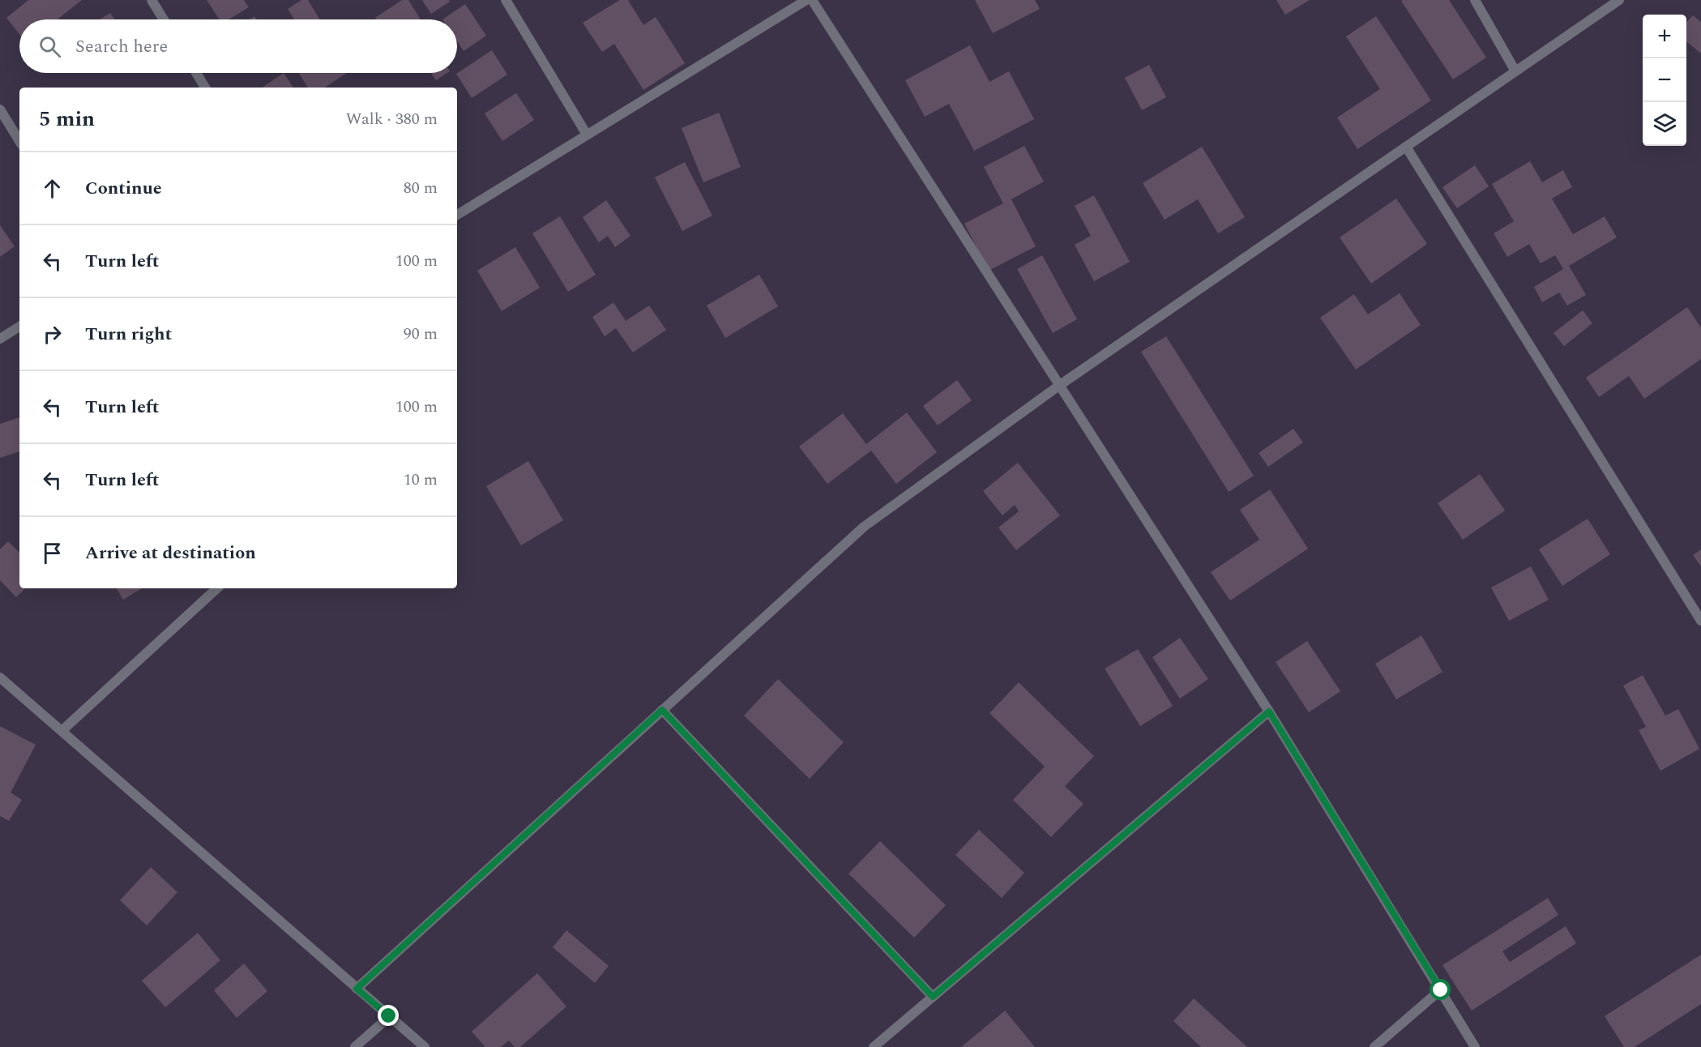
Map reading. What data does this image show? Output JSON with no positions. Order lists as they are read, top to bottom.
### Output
{
  "page": {
    "map_buttons": ["+", "−"],
    "search": "Search here",
    "heading": ["5 min", "Walk · 380 m"],
    "list": [
      ["Continue", "80 m"],
      ["Turn left", "100 m"],
      ["Turn right", "90 m"],
      ["Turn left", "100 m"],
      ["Turn left", "10 m"],
      "Arrive at destination"
    ]
  }
}
